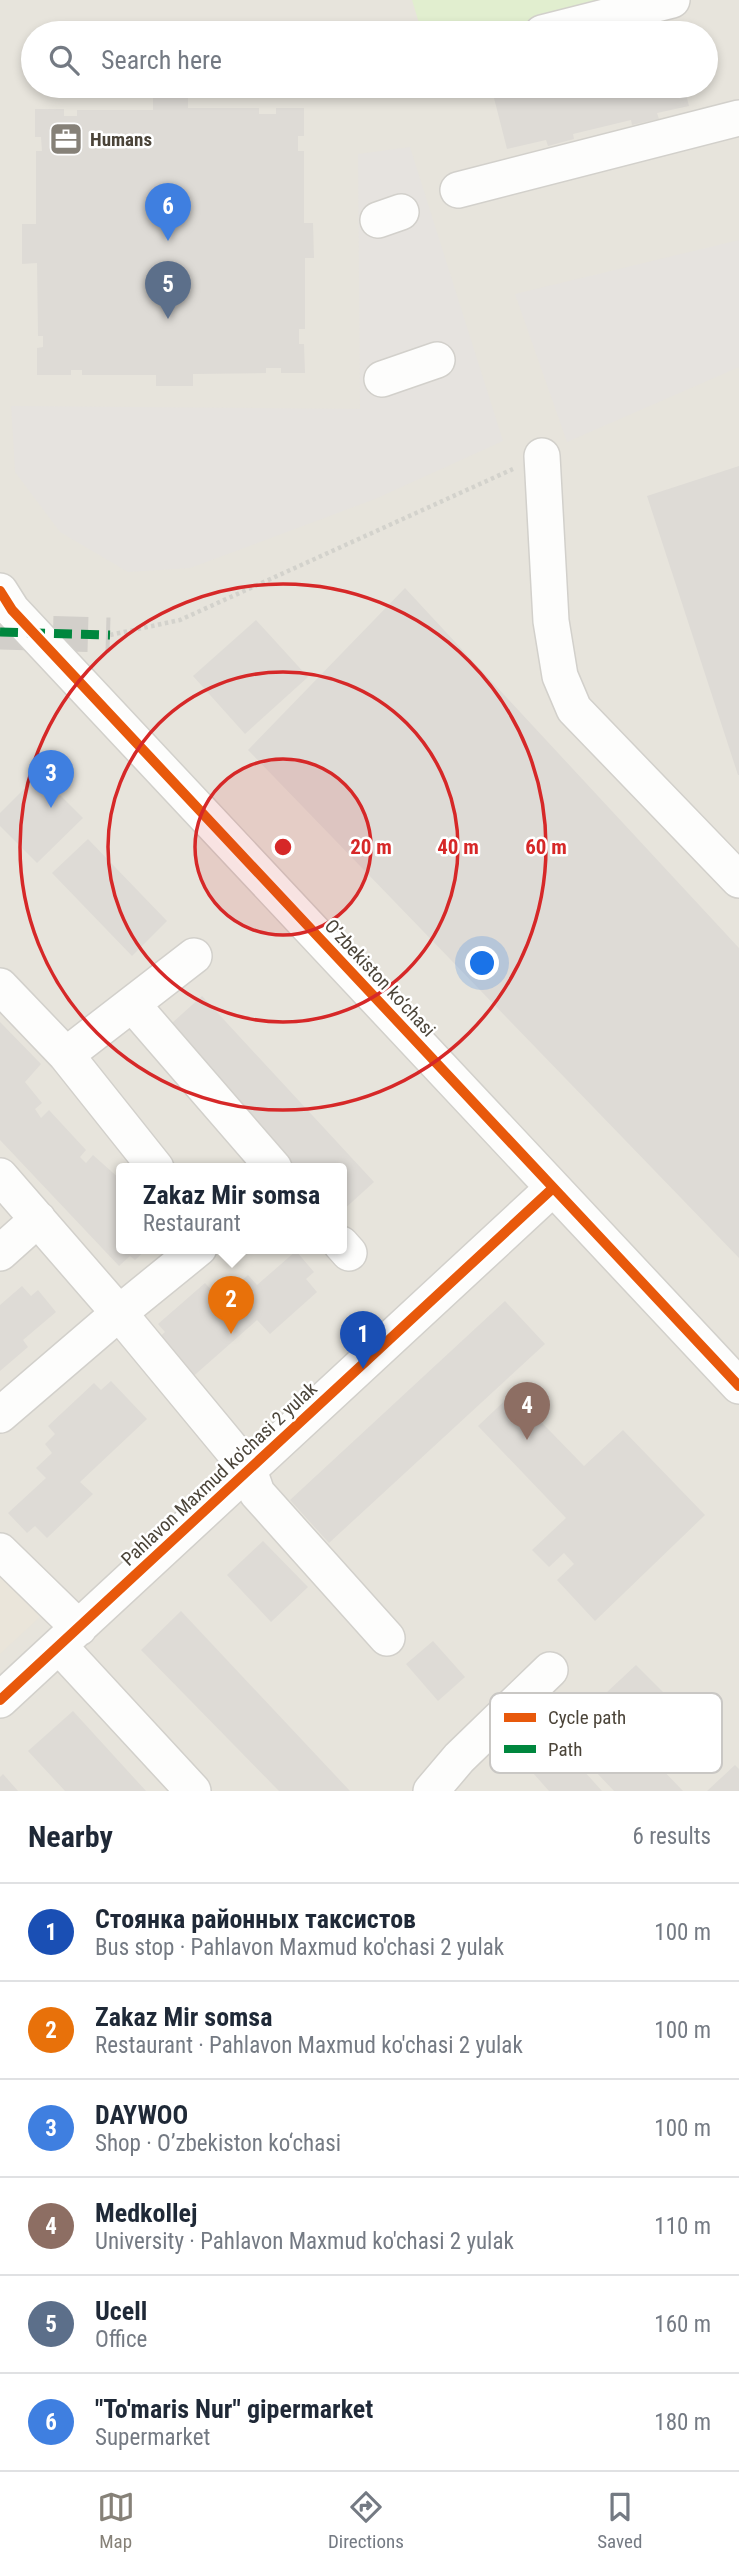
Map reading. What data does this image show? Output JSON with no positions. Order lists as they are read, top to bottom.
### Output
{
  "streets": {
    "street": ["O’zbekiston ko‘chasi", "Pahlavon Maxmud ko'chasi 2 yulak"]
  },
  "crossings": [
    ["O’zbekiston ko‘chasi", "Pahlavon Maxmud ko'chasi 2 yulak"]
  ],
  "places": {
    "office": ["Humans"]
  },
  "legend": ["Cycle path", "Path"],
  "page": {
    "search": "Search here",
    "pins": [
      "6",
      "5",
      "3",
      "2",
      "1",
      "4"
    ],
    "popup": ["Zakaz Mir somsa", "Restaurant"],
    "heading": ["Nearby", "6 results"],
    "list": [
      {
        "mark": "1",
        "name": "Стоянка районных таксистов",
        "note": "Bus stop · Pahlavon Maxmud ko'chasi 2 yulak",
        "value": "100 m"
      },
      {
        "mark": "2",
        "name": "Zakaz Mir somsa",
        "note": "Restaurant · Pahlavon Maxmud ko'chasi 2 yulak",
        "value": "100 m"
      },
      {
        "mark": "3",
        "name": "DAYWOO",
        "note": "Shop · O’zbekiston ko‘chasi",
        "value": "100 m"
      },
      {
        "mark": "4",
        "name": "Medkollej",
        "note": "University · Pahlavon Maxmud ko'chasi 2 yulak",
        "value": "110 m"
      },
      {
        "mark": "5",
        "name": "Ucell",
        "note": "Office",
        "value": "160 m"
      },
      {
        "mark": "6",
        "name": "\"To'maris Nur\" gipermarket",
        "note": "Supermarket",
        "value": "180 m"
      }
    ],
    "nav": ["Map", "Directions", "Saved"]
  },
  "rings": ["20 m", "40 m", "60 m"]
}
